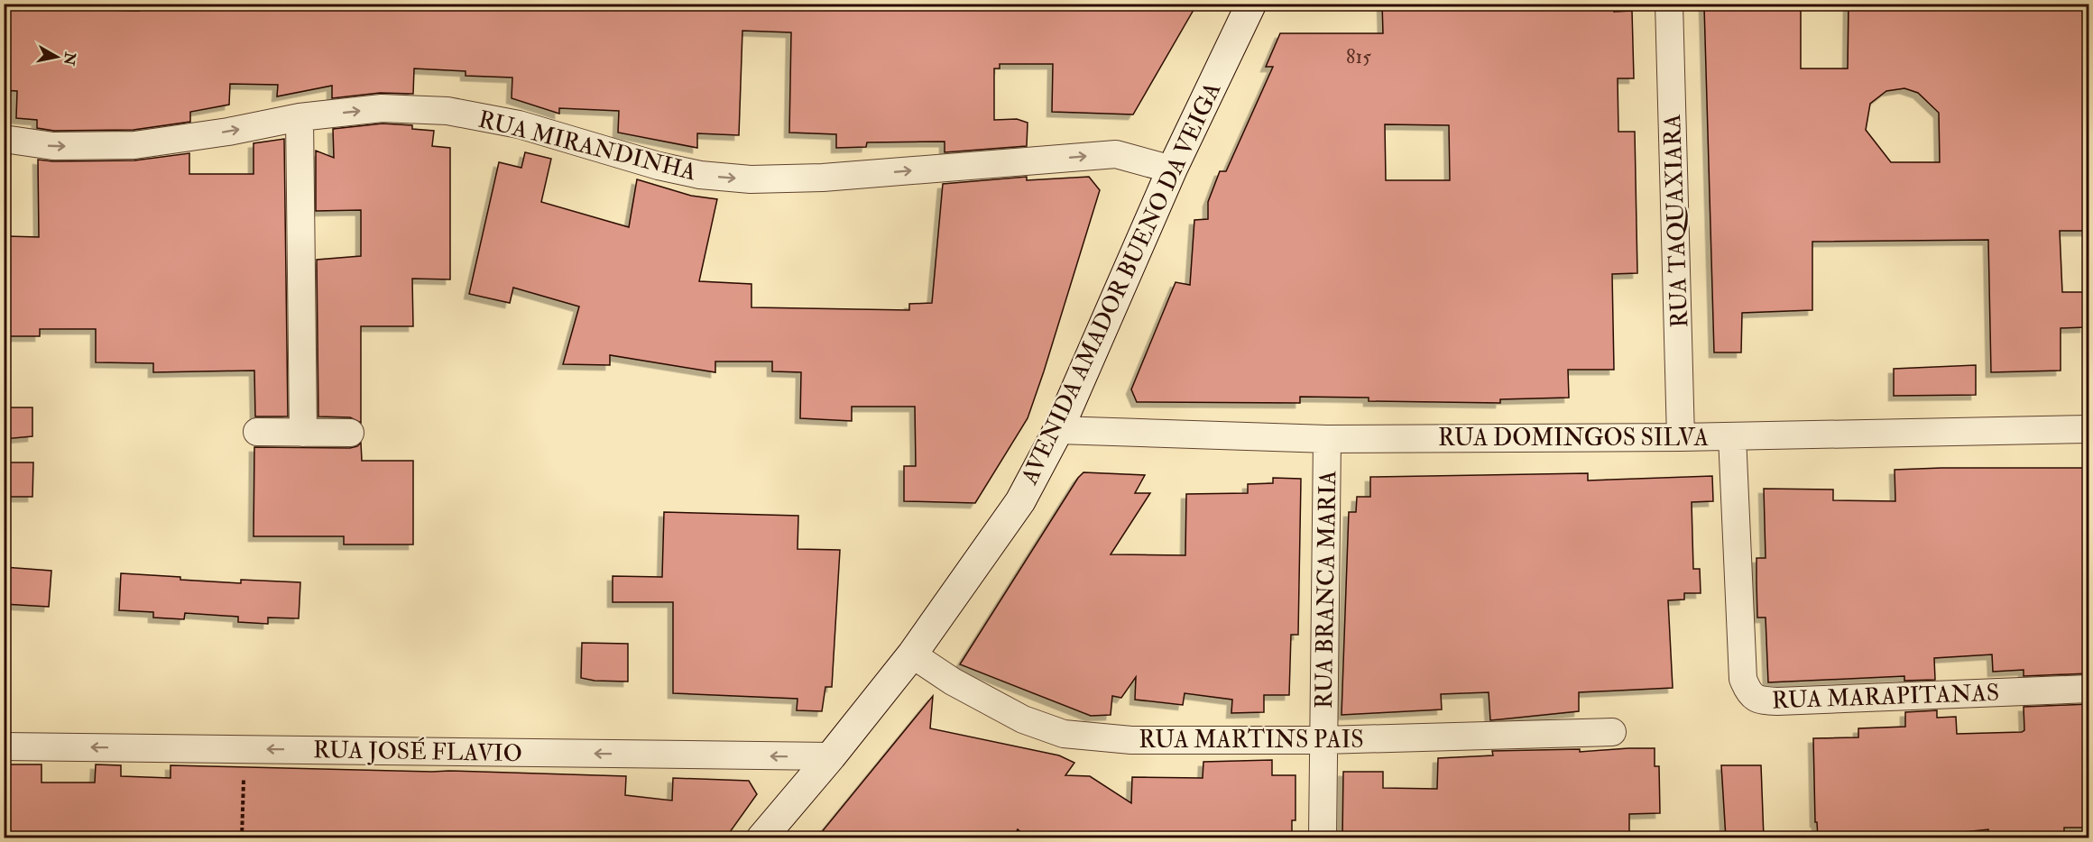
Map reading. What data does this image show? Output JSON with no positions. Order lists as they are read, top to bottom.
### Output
{
  "streets": {
    "main road": ["AVENIDA AMADOR BUENO DA VEIGA"],
    "street": [
      "RUA MIRANDINHA",
      "RUA TAQUAXIARA",
      "RUA DOMINGOS SILVA",
      "RUA BRANCA MARIA",
      "RUA MARAPITANAS",
      "RUA MARTINS PAIS",
      "RUA JOSÉ FLAVIO"
    ]
  },
  "crossings": [
    ["RUA MIRANDINHA", "AVENIDA AMADOR BUENO DA VEIGA"],
    ["RUA TAQUAXIARA", "RUA DOMINGOS SILVA"],
    ["AVENIDA AMADOR BUENO DA VEIGA", "RUA DOMINGOS SILVA"],
    ["AVENIDA AMADOR BUENO DA VEIGA", "RUA MARTINS PAIS"],
    ["AVENIDA AMADOR BUENO DA VEIGA", "RUA JOSÉ FLAVIO"],
    ["RUA DOMINGOS SILVA", "RUA BRANCA MARIA"],
    ["RUA DOMINGOS SILVA", "RUA MARAPITANAS"],
    ["RUA BRANCA MARIA", "RUA MARTINS PAIS"]
  ],
  "one_way": ["RUA MIRANDINHA", "RUA JOSÉ FLAVIO"],
  "house_numbers": ["815"],
  "north": "right"
}
